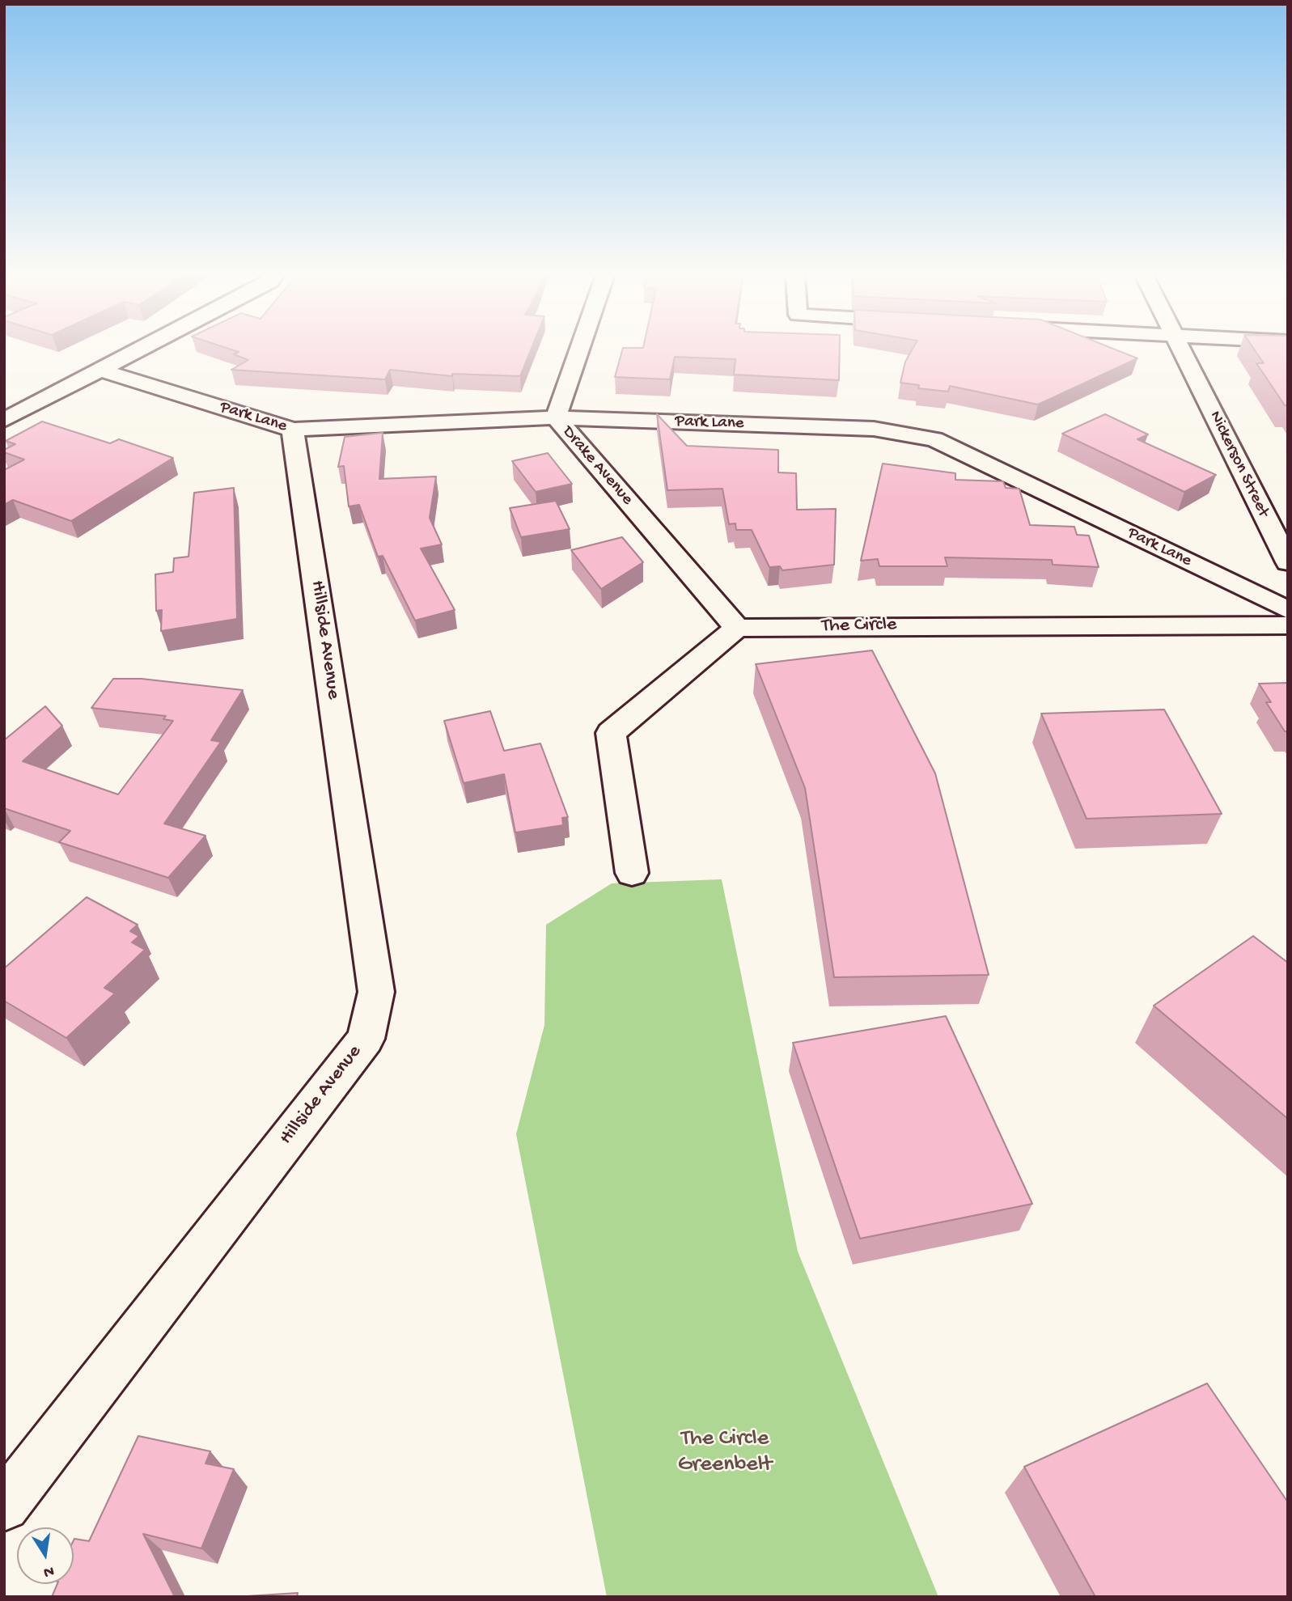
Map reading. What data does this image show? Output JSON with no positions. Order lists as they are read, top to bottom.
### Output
{
  "streets": {
    "street": [
      "Park Lane",
      "Nickerson Street",
      "Drake Avenue",
      "The Circle",
      "Hillside Avenue"
    ]
  },
  "crossings": [
    ["Park Lane", "Drake Avenue"],
    ["Park Lane", "Hillside Avenue"],
    ["Drake Avenue", "The Circle"]
  ],
  "parks": ["The Circle Greenbelt"],
  "north": "bottom"
}
